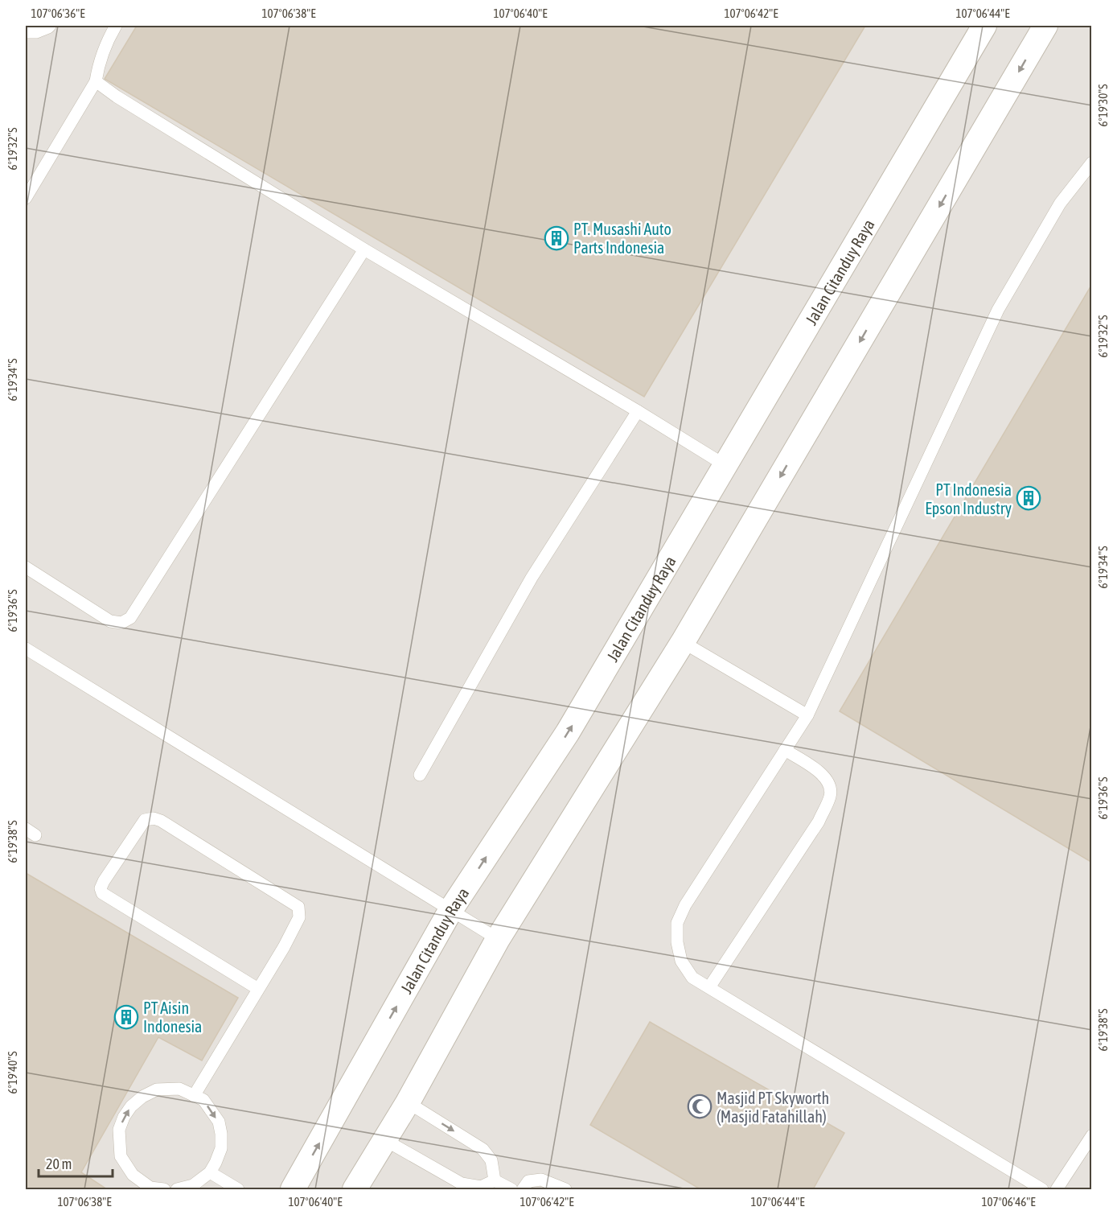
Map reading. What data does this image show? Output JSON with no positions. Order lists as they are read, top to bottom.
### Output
{
  "streets": {
    "street": ["Jalan Citanduy Raya"]
  },
  "places": {
    "building": ["PT. Musashi Auto Parts Indonesia", "PT Indonesia Epson Industry", "PT Aisin Indonesia"],
    "mosque": ["Masjid PT Skyworth (Masjid Fatahillah)"]
  },
  "scale_bar": "20 m",
  "coordinates": [
    "107°06'36\"E",
    "107°06'38\"E",
    "107°06'40\"E",
    "107°06'42\"E",
    "107°06'44\"E",
    "6°19'30\"S",
    "6°19'32\"S",
    "6°19'34\"S",
    "6°19'36\"S",
    "6°19'38\"S",
    "6°19'40\"S",
    "107°06'46\"E"
  ]
}
